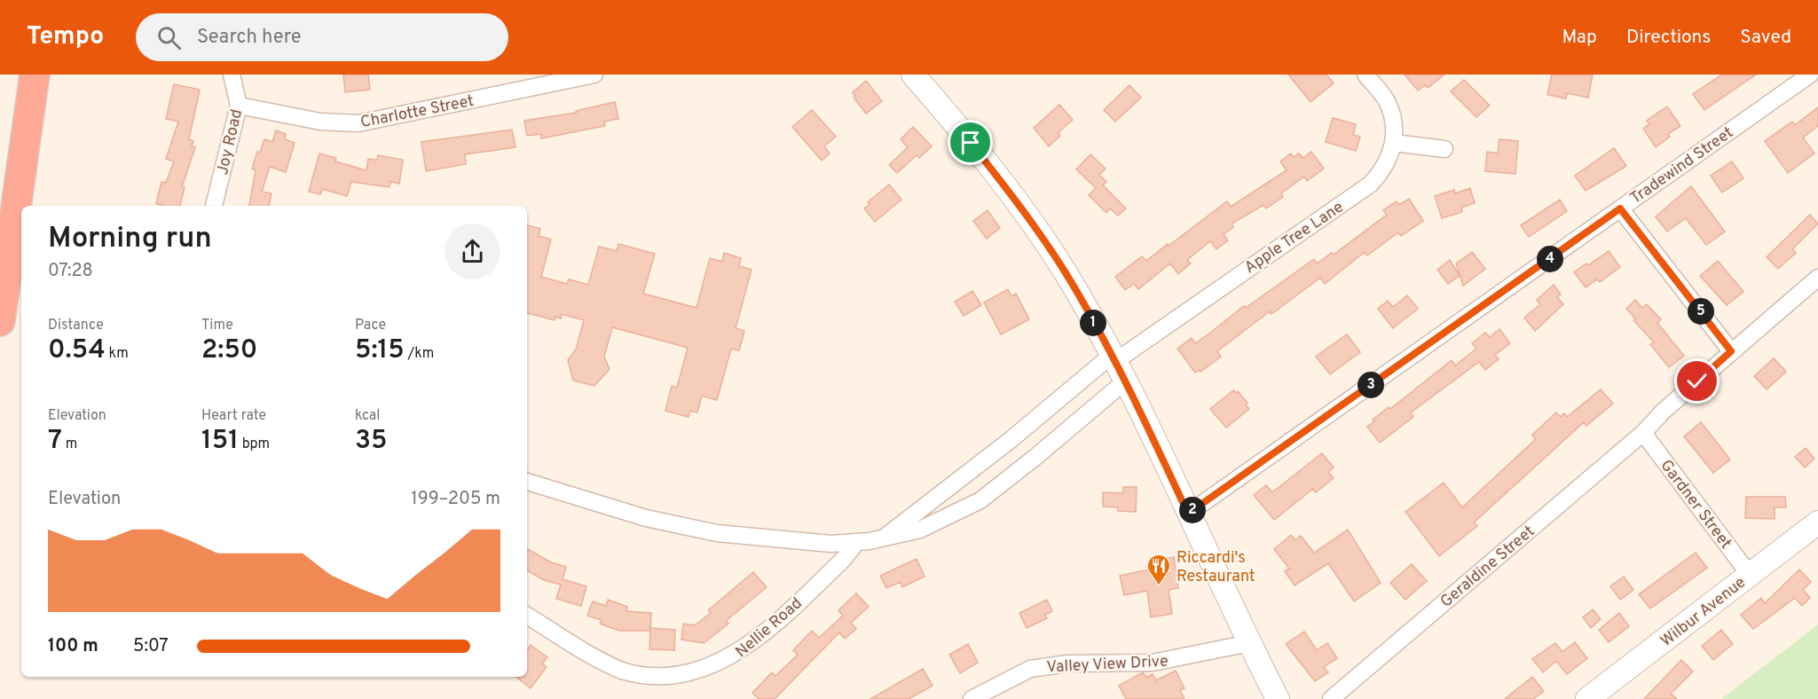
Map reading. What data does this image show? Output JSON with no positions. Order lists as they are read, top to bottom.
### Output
{
  "streets": {
    "main road": ["Wilbur Avenue"],
    "street": [
      "Charlotte Street",
      "Joy Road",
      "Tradewind Street",
      "Apple Tree Lane",
      "Gardner Street",
      "Geraldine Street",
      "Nellie Road",
      "Valley View Drive"
    ]
  },
  "crossings": [
    ["Charlotte Street", "Joy Road"],
    ["Gardner Street", "Geraldine Street"],
    ["Gardner Street", "Wilbur Avenue"]
  ],
  "places": {
    "restaurant": ["Riccardi's Restaurant"]
  },
  "page": {
    "header": "Tempo",
    "search": "Search here",
    "nav": ["Map", "Directions", "Saved"],
    "heading": ["Morning run", "07:28"],
    "pins": [
      "4",
      "5",
      "1",
      "3",
      "2"
    ],
    "stats": [
      ["Distance", "0.54 km"],
      ["Time", "2:50"],
      ["Pace", "5:15 /km"],
      ["Elevation", "7 m"],
      ["Heart rate", "151 bpm"],
      ["kcal", "35"]
    ],
    "chart": ["Elevation", "199–205 m"],
    "list": [
      {
        "name": "100 m",
        "note": "5:07"
      }
    ]
  }
}
